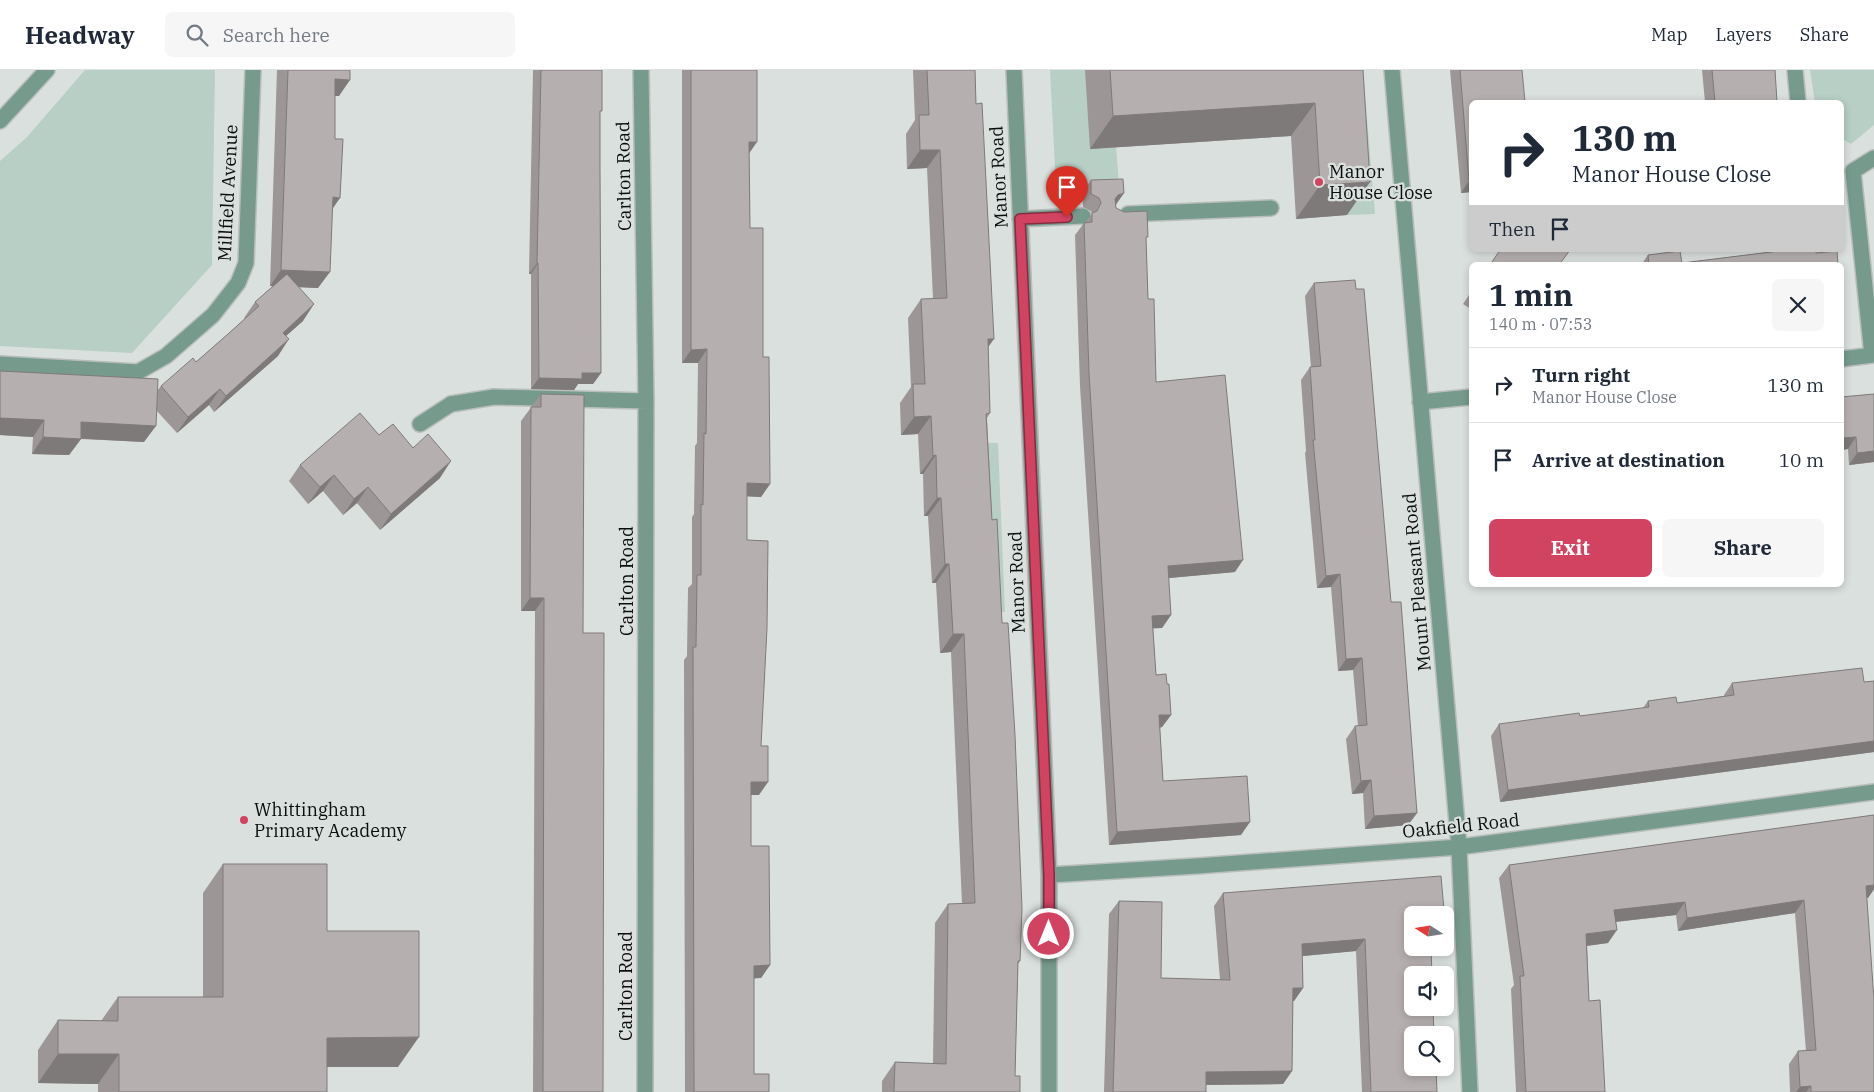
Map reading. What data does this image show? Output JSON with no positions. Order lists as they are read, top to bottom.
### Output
{
  "streets": {
    "street": [
      "Carlton Road",
      "Manor Road",
      "Millfield Avenue",
      "Mount Pleasant Road",
      "Oakfield Road"
    ]
  },
  "crossings": [
    ["Manor Road", "Oakfield Road"],
    ["Mount Pleasant Road", "Oakfield Road"]
  ],
  "places": ["Manor House Close", "Whittingham Primary Academy"],
  "north": "left",
  "page": {
    "header": "Headway",
    "search": "Search here",
    "nav": ["Map", "Layers", "Share"],
    "turn": ["130 m", "Manor House Close"],
    "then": "Then",
    "heading": ["1 min", "140 m · 07:53"],
    "list": [
      {
        "name": "Turn right",
        "note": "Manor House Close",
        "value": "130 m"
      },
      {
        "name": "Arrive at destination",
        "value": "10 m"
      }
    ],
    "buttons": ["Exit", "Share"]
  }
}
